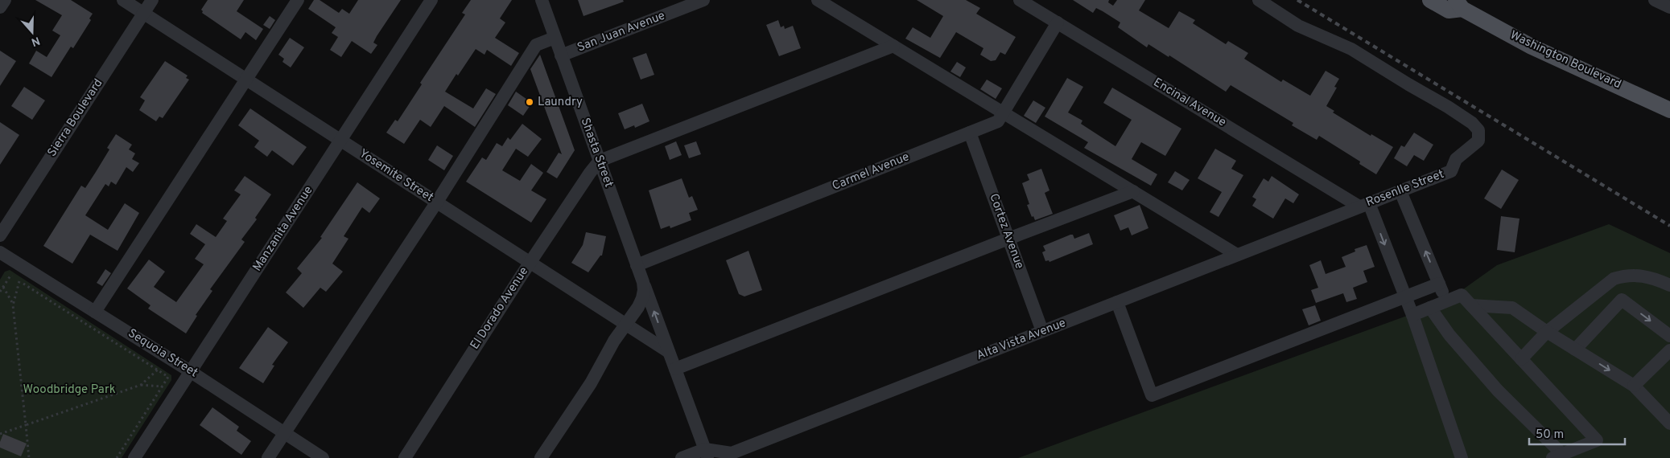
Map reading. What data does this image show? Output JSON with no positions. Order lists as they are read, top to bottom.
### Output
{
  "streets": {
    "main road": ["Washington Boulevard"],
    "street": [
      "San Juan Avenue",
      "Encinal Avenue",
      "Sierra Boulevard",
      "Shasta Street",
      "Carmel Avenue",
      "Yosemite Street",
      "Rosenlle Street",
      "Manzanita Avenue",
      "Cortez Avenue",
      "El Dorado Avenue",
      "Alta Vista Avenue",
      "Sequoia Street"
    ]
  },
  "crossings": [
    ["San Juan Avenue", "Shasta Street"],
    ["Encinal Avenue", "Carmel Avenue"],
    ["Encinal Avenue", "Rosenlle Street"],
    ["Encinal Avenue", "Alta Vista Avenue"],
    ["Sierra Boulevard", "Yosemite Street"],
    ["Shasta Street", "Carmel Avenue"],
    ["Shasta Street", "Yosemite Street"],
    ["Shasta Street", "El Dorado Avenue"],
    ["Shasta Street", "Alta Vista Avenue"],
    ["Carmel Avenue", "Cortez Avenue"],
    ["Yosemite Street", "Manzanita Avenue"],
    ["Yosemite Street", "El Dorado Avenue"],
    ["Rosenlle Street", "Alta Vista Avenue"],
    ["Manzanita Avenue", "Sequoia Street"],
    ["Cortez Avenue", "Alta Vista Avenue"]
  ],
  "parks": ["Woodbridge Park"],
  "places": ["Laundry"],
  "scale_bar": "50 m",
  "north": "bottom"
}
